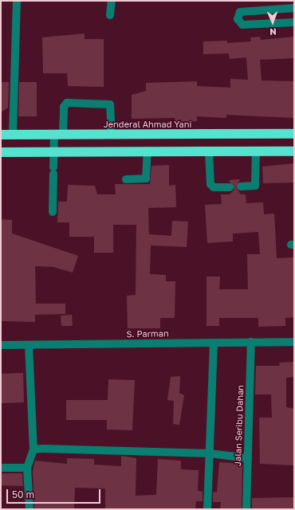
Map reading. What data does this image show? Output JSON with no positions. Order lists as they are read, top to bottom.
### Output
{
  "streets": {
    "highway": ["Jenderal Ahmad Yani"],
    "street": ["S. Parman", "Jalan Seribu Dahan"]
  },
  "crossings": [
    ["S. Parman", "Jalan Seribu Dahan"]
  ],
  "scale_bar": "50 m",
  "north": "bottom"
}
